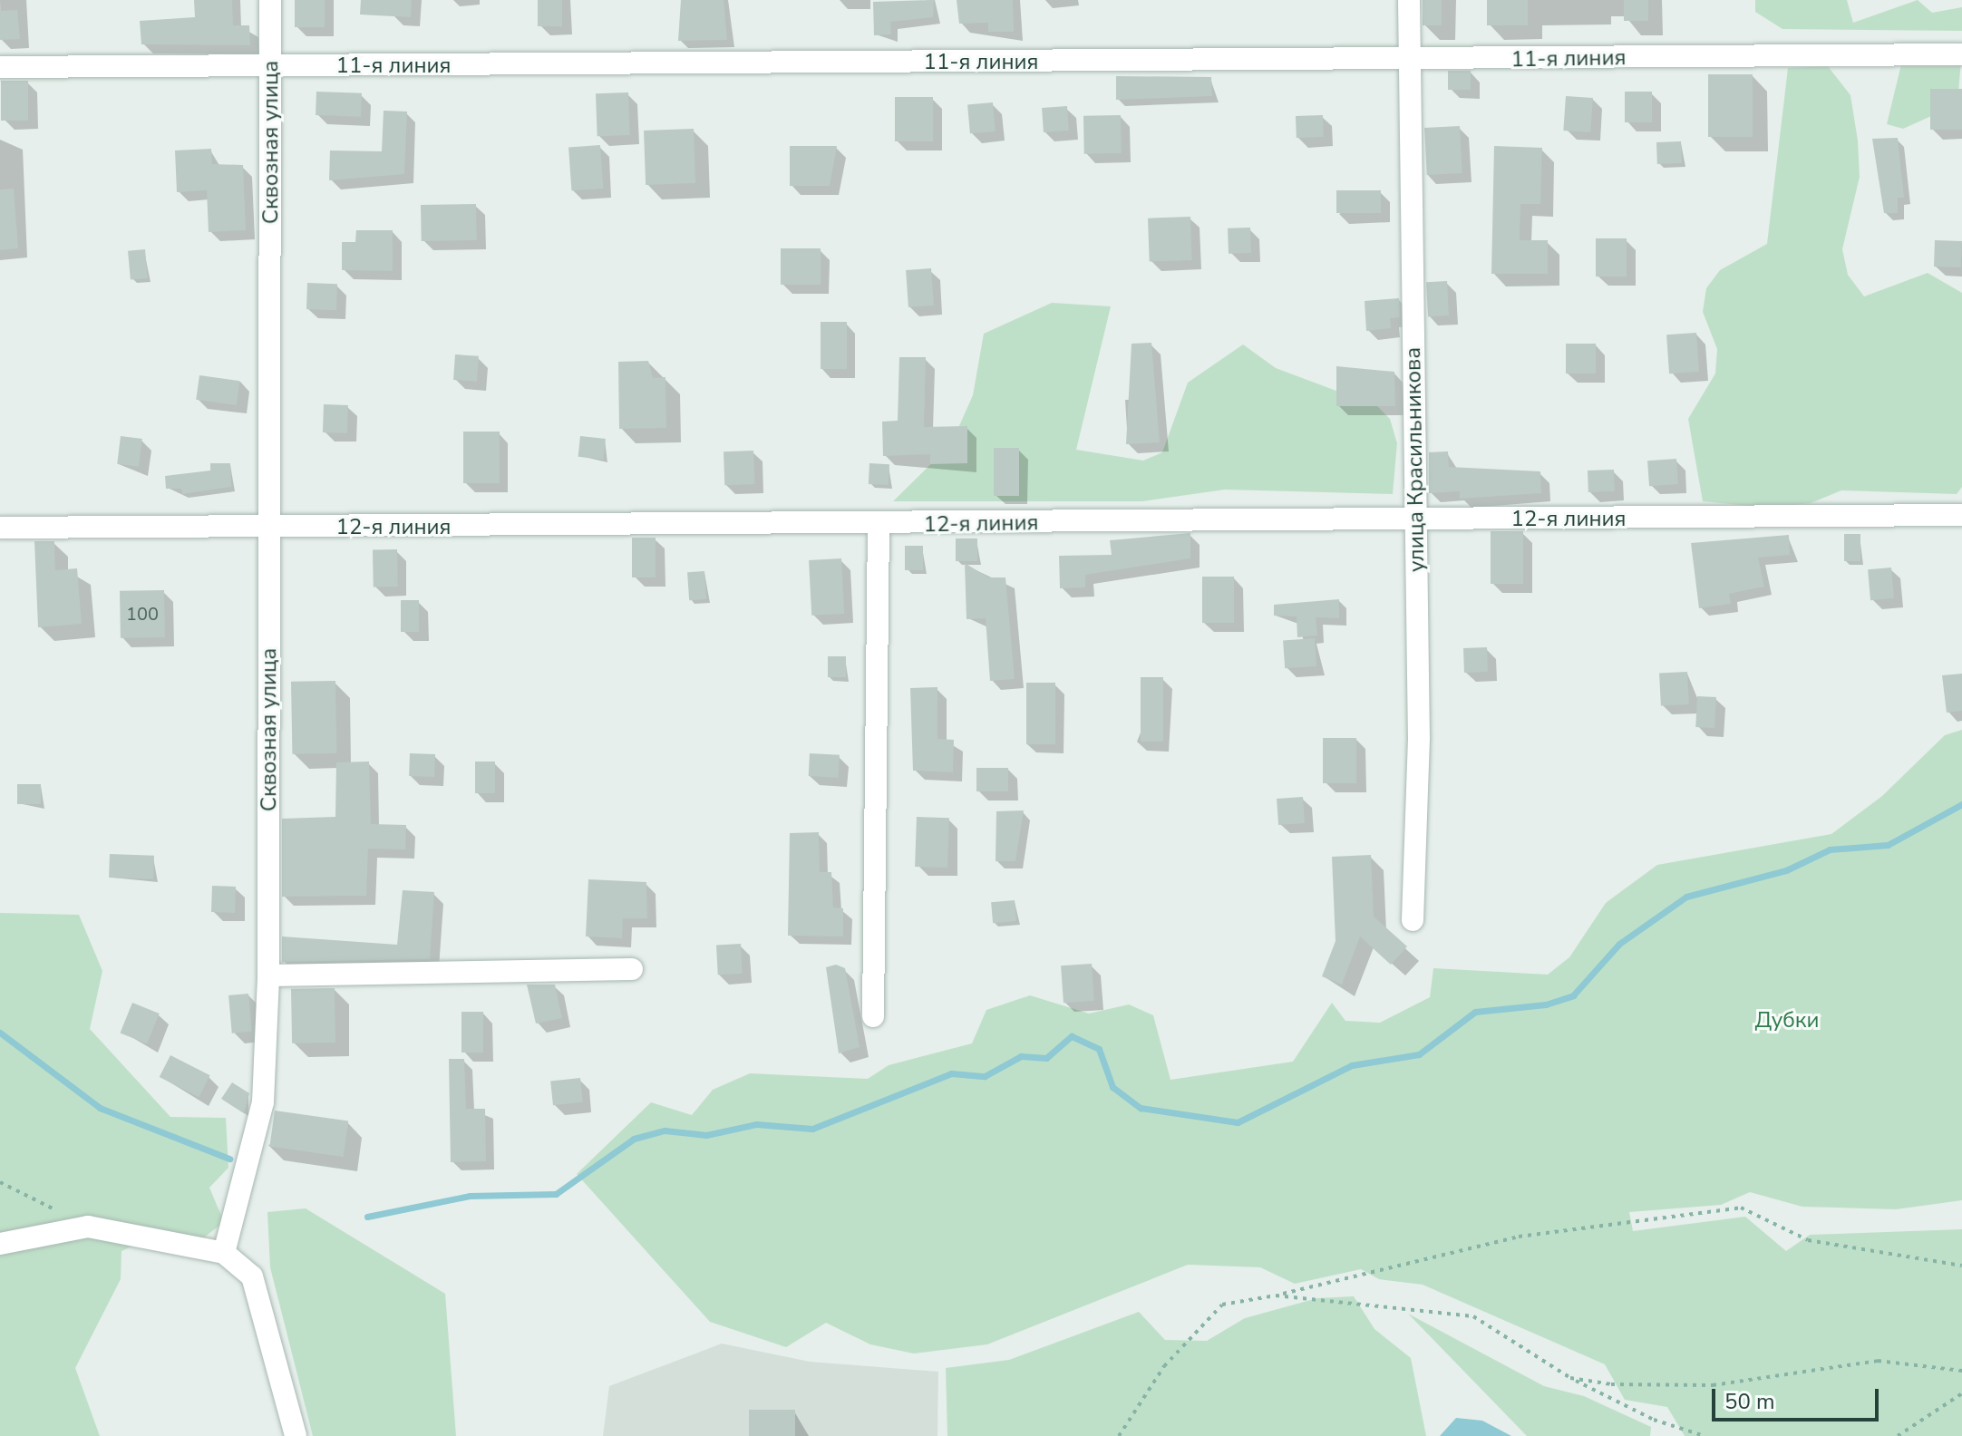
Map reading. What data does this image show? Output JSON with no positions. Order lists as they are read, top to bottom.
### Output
{
  "streets": {
    "street": [
      "11-я линия",
      "Сквозная улица",
      "улица Красильникова",
      "12-я линия"
    ]
  },
  "crossings": [
    ["11-я линия", "Сквозная улица"],
    ["11-я линия", "улица Красильникова"],
    ["Сквозная улица", "12-я линия"],
    ["улица Красильникова", "12-я линия"]
  ],
  "parks": ["Дубки"],
  "house_numbers": ["100"],
  "scale_bar": "50 m"
}
